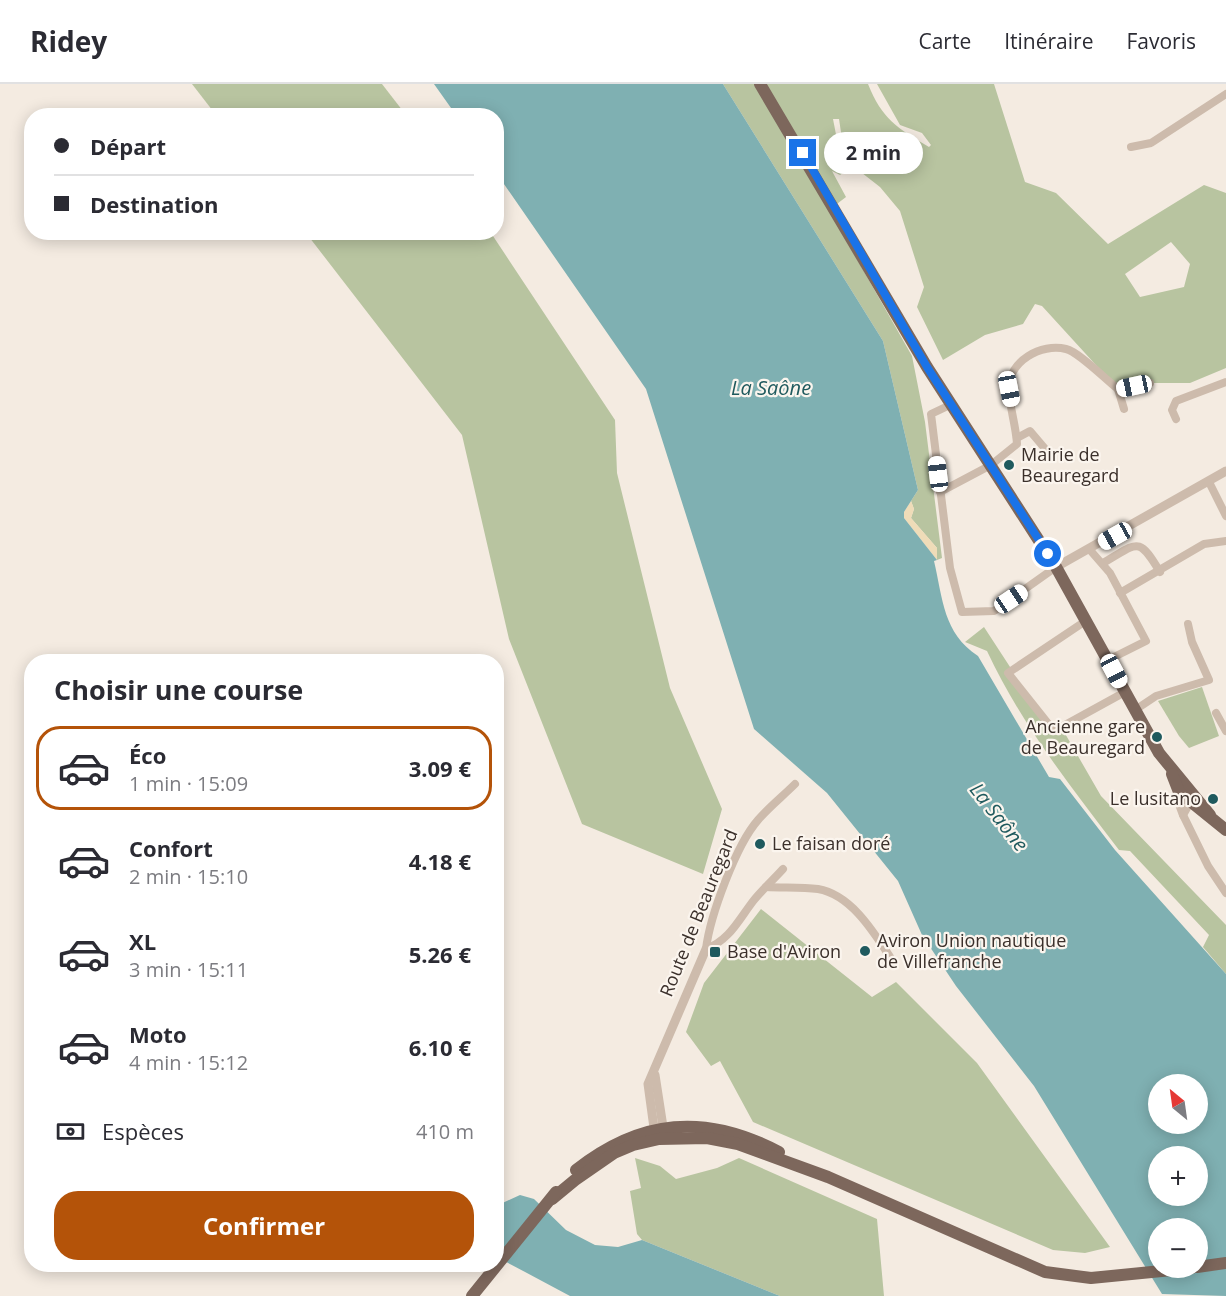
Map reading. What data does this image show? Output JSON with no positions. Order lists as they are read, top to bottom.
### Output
{
  "streets": {
    "street": ["Route de Beauregard"]
  },
  "water": ["La Saône"],
  "places": {
    "other": [
      "Mairie de Beauregard",
      "Ancienne gare de Beauregard",
      "Le lusitano",
      "Le faisan doré",
      "Aviron Union nautique de Villefranche"
    ],
    "transit": ["Base d'Aviron"]
  },
  "north": "top left",
  "page": {
    "header": "Ridey",
    "nav": ["Carte", "Itinéraire", "Favoris"],
    "banner": ["Départ", "Destination"],
    "bubble": "2 min",
    "heading": "Choisir une course",
    "list": [
      {
        "name": "Éco",
        "note": "1 min · 15:09",
        "value": "3.09 €"
      },
      {
        "name": "Confort",
        "note": "2 min · 15:10",
        "value": "4.18 €"
      },
      {
        "name": "XL",
        "note": "3 min · 15:11",
        "value": "5.26 €"
      },
      {
        "name": "Moto",
        "note": "4 min · 15:12",
        "value": "6.10 €"
      }
    ],
    "map_buttons": ["+", "−"],
    "pay": ["Espèces", "410 m"],
    "buttons": "Confirmer"
  }
}
